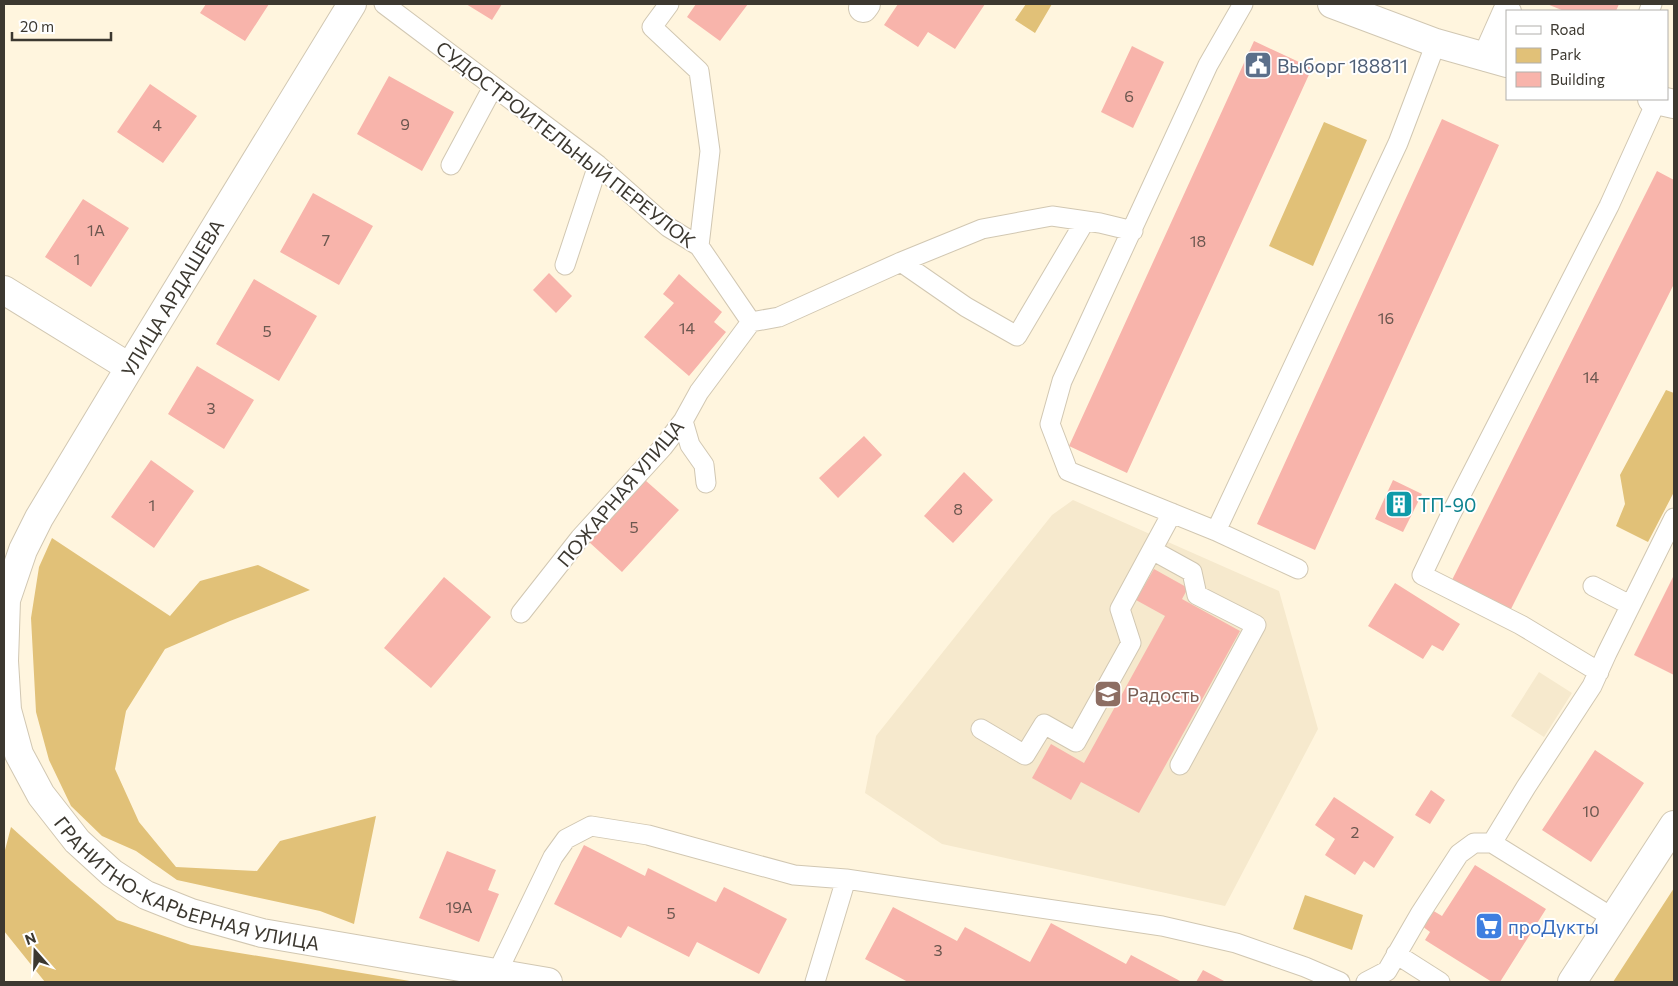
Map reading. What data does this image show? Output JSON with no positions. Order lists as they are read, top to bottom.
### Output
{
  "streets": {
    "street": ["УЛИЦА АРДАШЕВА", "ГРАНИТНО-КАРЬЕРНАЯ УЛИЦА"],
    "lane": ["СУДОСТРОИТЕЛЬНЫЙ ПЕРЕУЛОК", "ПОЖАРНАЯ УЛИЦА"]
  },
  "crossings": [
    ["СУДОСТРОИТЕЛЬНЫЙ ПЕРЕУЛОК", "ПОЖАРНАЯ УЛИЦА"],
    ["УЛИЦА АРДАШЕВА", "ГРАНИТНО-КАРЬЕРНАЯ УЛИЦА"]
  ],
  "places": {
    "public building": ["Выборг 188811"],
    "building": ["ТП-90"],
    "school or university": ["Радость"],
    "supermarket": ["проДукты"]
  },
  "house_numbers": [
    "6",
    "9",
    "4",
    "1А",
    "7",
    "18",
    "1",
    "16",
    "14",
    "5",
    "14",
    "3",
    "1",
    "8",
    "5",
    "10",
    "2",
    "19А",
    "5",
    "3"
  ],
  "legend": ["Road", "Park", "Building"],
  "scale_bar": "20 m",
  "north": "top"
}
